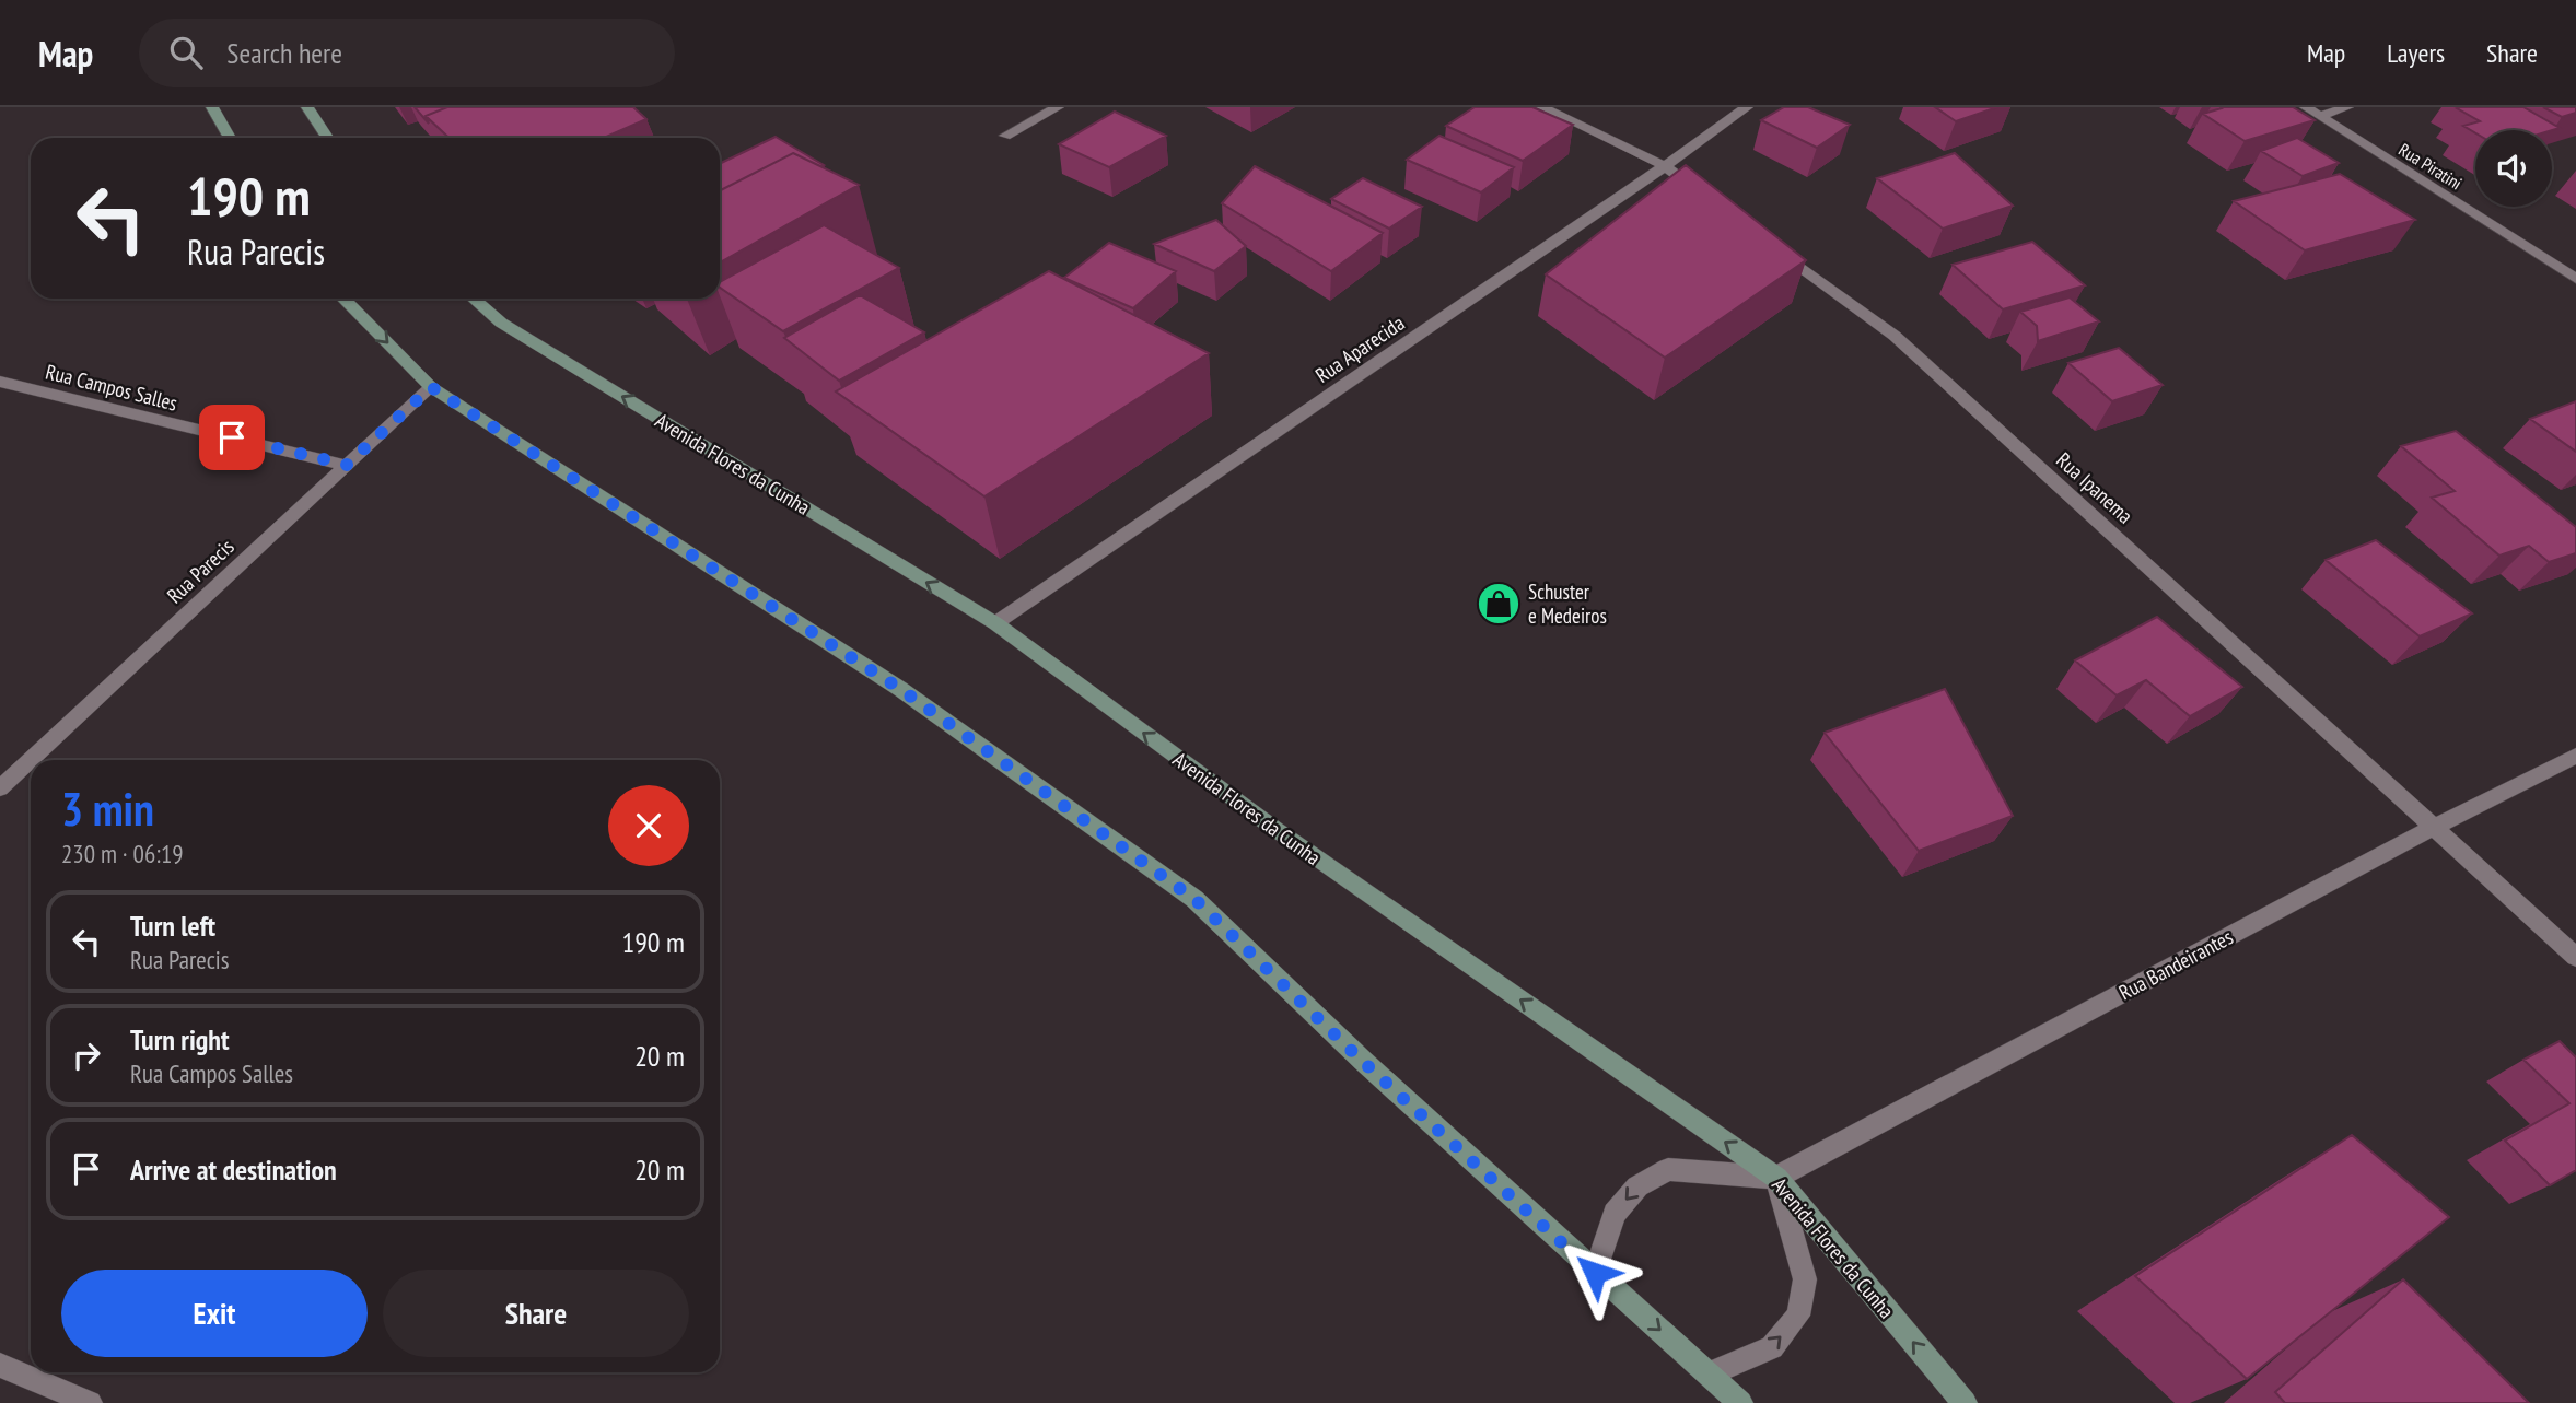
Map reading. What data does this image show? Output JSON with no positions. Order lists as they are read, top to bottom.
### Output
{
  "streets": {
    "main road": ["Avenida Flores da Cunha"],
    "street": [
      "Rua Piratini",
      "Rua Aparecida",
      "Rua Campos Salles",
      "Rua Ipanema",
      "Rua Parecis",
      "Rua Bandeirantes"
    ]
  },
  "crossings": [
    ["Rua Aparecida", "Avenida Flores da Cunha"],
    ["Rua Campos Salles", "Rua Parecis"],
    ["Avenida Flores da Cunha", "Rua Bandeirantes"],
    ["Rua Ipanema", "Rua Bandeirantes"]
  ],
  "places": {
    "shop": ["Schuster e Medeiros"]
  },
  "page": {
    "header": "Map",
    "search": "Search here",
    "nav": ["Map", "Layers", "Share"],
    "turn": ["190 m", "Rua Parecis"],
    "heading": ["3 min", "230 m · 06:19"],
    "list": [
      {
        "name": "Turn left",
        "note": "Rua Parecis",
        "value": "190 m"
      },
      {
        "name": "Turn right",
        "note": "Rua Campos Salles",
        "value": "20 m"
      },
      {
        "name": "Arrive at destination",
        "value": "20 m"
      }
    ],
    "buttons": ["Exit", "Share"]
  }
}
